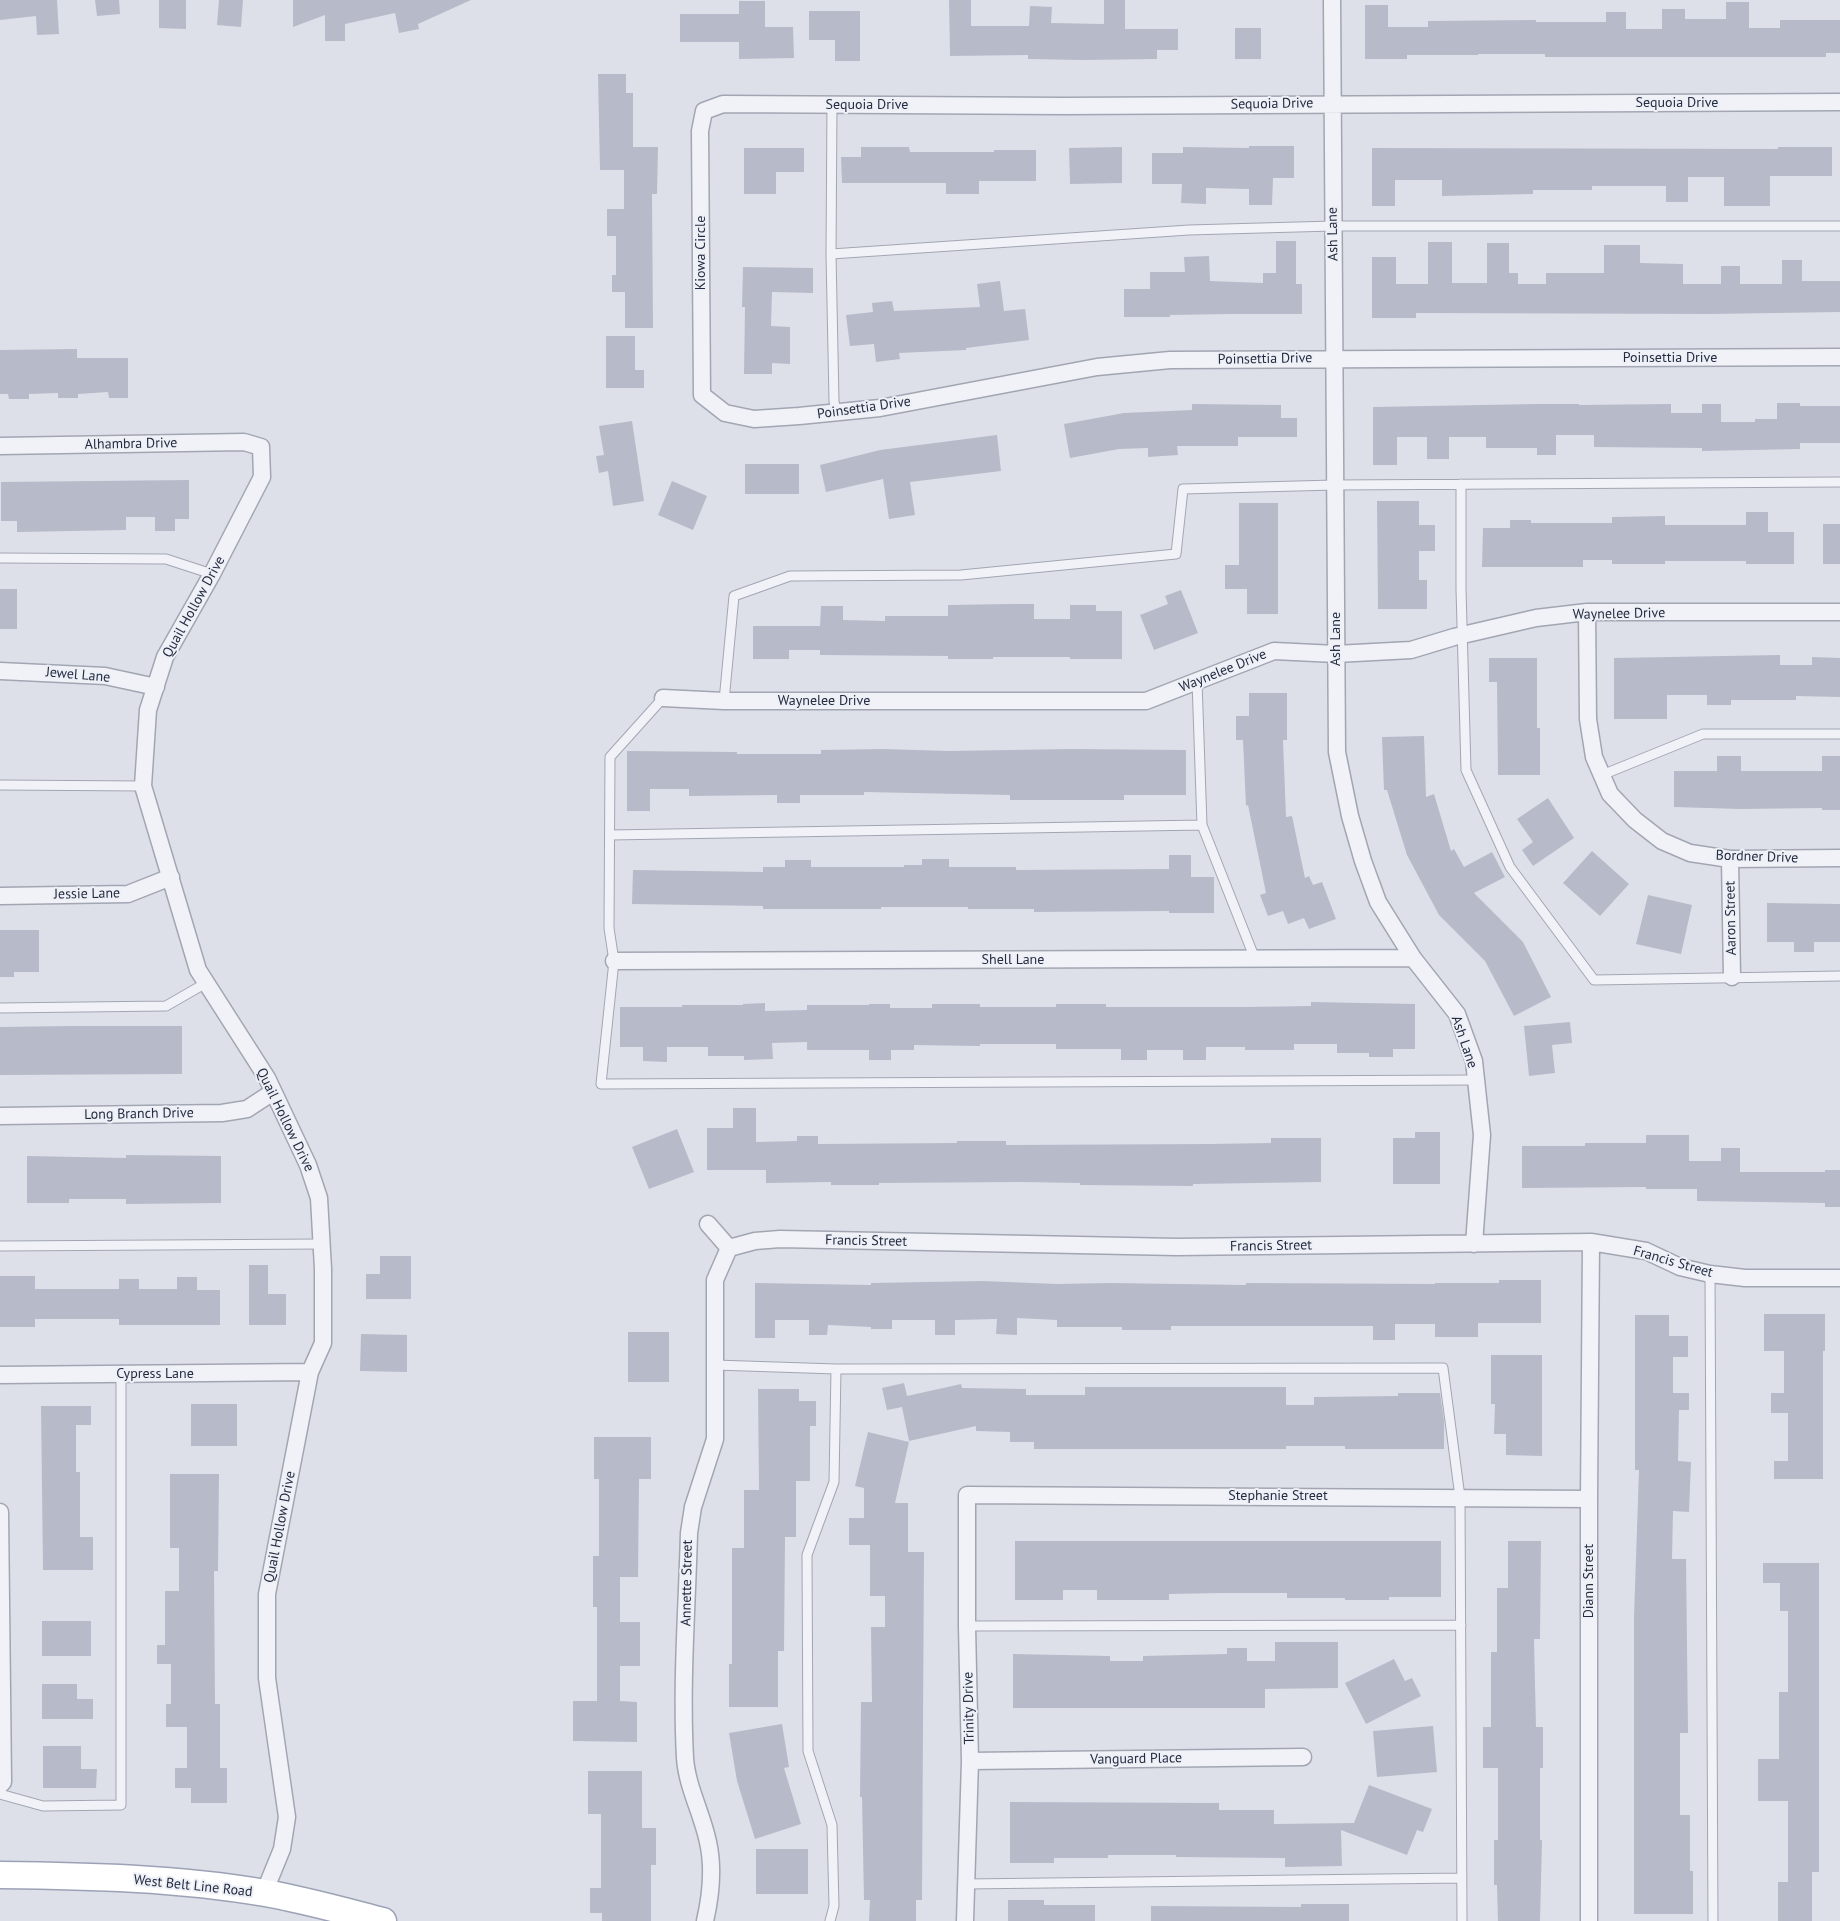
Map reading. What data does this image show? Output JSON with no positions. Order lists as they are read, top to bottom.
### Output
{
  "streets": {
    "main road": ["West Belt Line Road"],
    "street": [
      "Sequoia Drive",
      "Ash Lane",
      "Kiowa Circle",
      "Poinsettia Drive",
      "Alhambra Drive",
      "Quail Hollow Drive",
      "Waynelee Drive",
      "Jewel Lane",
      "Bordner Drive",
      "Jessie Lane",
      "Aaron Street",
      "Shell Lane",
      "Long Branch Drive",
      "Francis Street",
      "Cypress Lane",
      "Stephanie Street",
      "Diann Street",
      "Annette Street",
      "Trinity Drive",
      "Vanguard Place"
    ]
  },
  "crossings": [
    ["Sequoia Drive", "Ash Lane"],
    ["Sequoia Drive", "Kiowa Circle"],
    ["Ash Lane", "Poinsettia Drive"],
    ["Ash Lane", "Waynelee Drive"],
    ["Ash Lane", "Shell Lane"],
    ["Ash Lane", "Francis Street"],
    ["Kiowa Circle", "Poinsettia Drive"],
    ["Alhambra Drive", "Quail Hollow Drive"],
    ["Quail Hollow Drive", "Jewel Lane"],
    ["Quail Hollow Drive", "Jessie Lane"],
    ["Quail Hollow Drive", "Long Branch Drive"],
    ["Quail Hollow Drive", "Cypress Lane"],
    ["Quail Hollow Drive", "West Belt Line Road"],
    ["Waynelee Drive", "Bordner Drive"],
    ["Bordner Drive", "Aaron Street"],
    ["Francis Street", "Diann Street"],
    ["Francis Street", "Annette Street"],
    ["Stephanie Street", "Diann Street"],
    ["Stephanie Street", "Trinity Drive"],
    ["Trinity Drive", "Vanguard Place"]
  ]
}
